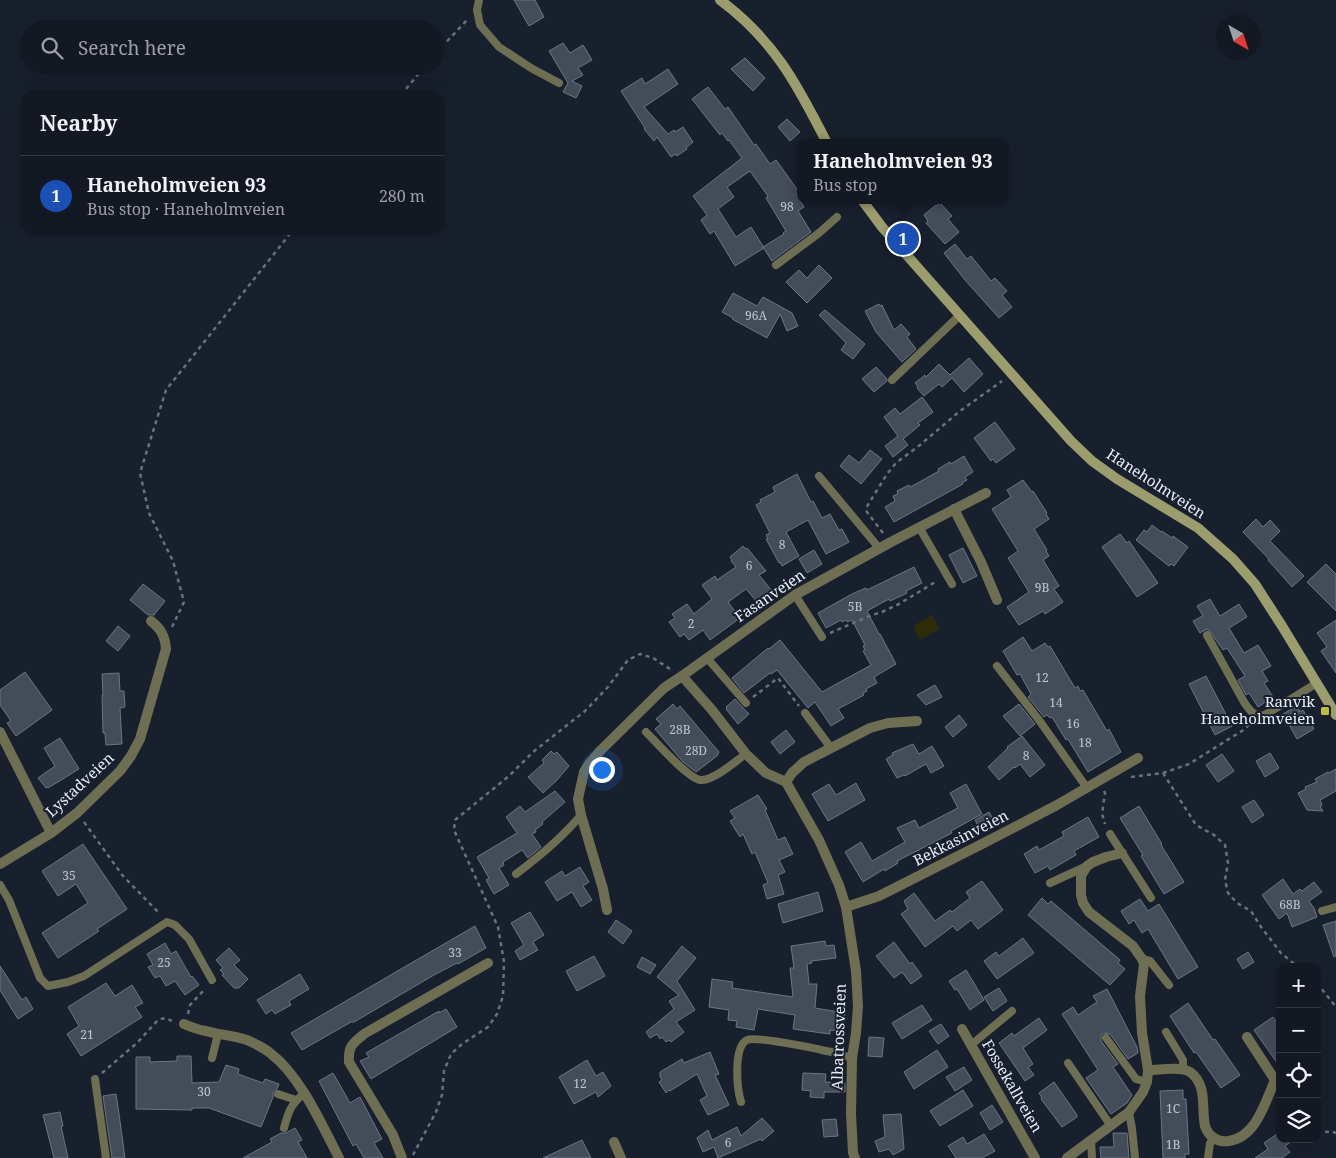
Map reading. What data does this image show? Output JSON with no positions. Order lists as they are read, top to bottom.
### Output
{
  "streets": {
    "main road": ["Haneholmveien"],
    "street": [
      "Fasanveien",
      "Lystadveien",
      "Bekkasinveien",
      "Albatrossveien",
      "Fossekallveien"
    ]
  },
  "crossings": [
    ["Bekkasinveien", "Albatrossveien"]
  ],
  "places": {
    "transit": ["Ranvik Haneholmveien"]
  },
  "house_numbers": [
    "98",
    "96A",
    "8",
    "6",
    "9B",
    "5B",
    "2",
    "12",
    "14",
    "16",
    "28B",
    "18",
    "28D",
    "8",
    "35",
    "68B",
    "33",
    "25",
    "21",
    "12",
    "30",
    "1C",
    "6",
    "1B"
  ],
  "north": "bottom right",
  "page": {
    "search": "Search here",
    "heading": "Nearby",
    "popup": ["Haneholmveien 93", "Bus stop"],
    "list": [
      {
        "mark": "1",
        "name": "Haneholmveien 93",
        "note": "Bus stop · Haneholmveien",
        "value": "280 m"
      }
    ],
    "pins": "1",
    "map_buttons": ["+", "−"]
  }
}
